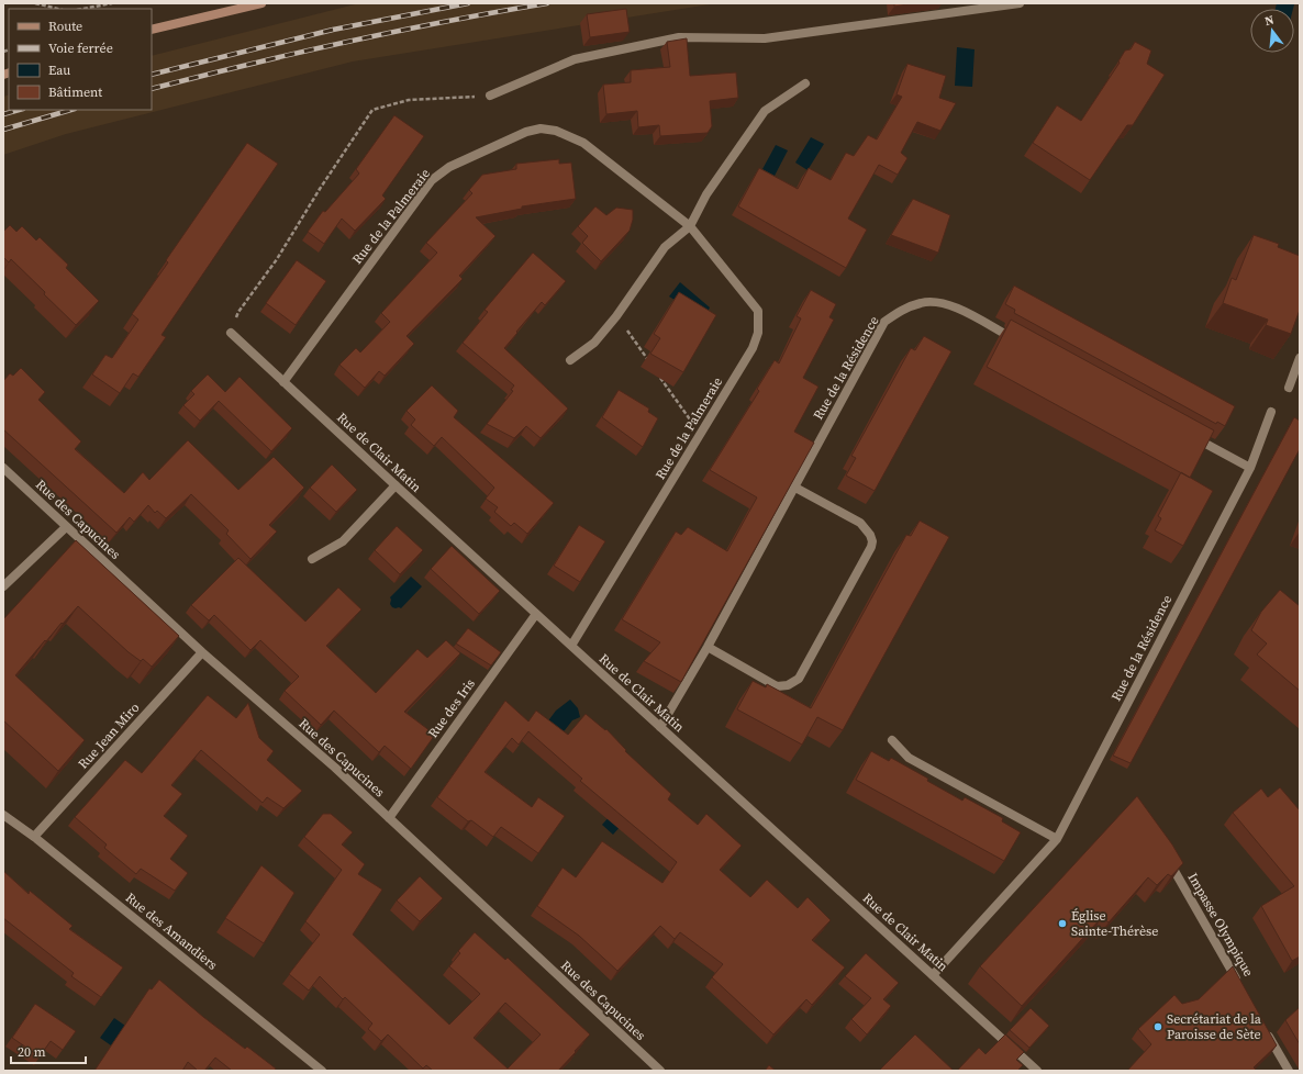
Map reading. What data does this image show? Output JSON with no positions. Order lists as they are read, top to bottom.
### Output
{
  "streets": {
    "street": [
      "Rue de la Palmeraie",
      "Rue de la Résidence",
      "Rue de Clair Matin",
      "Rue des Capucines",
      "Rue des Iris",
      "Rue Jean Miro",
      "Impasse Olympique",
      "Rue des Amandiers"
    ]
  },
  "crossings": [
    ["Rue de la Palmeraie", "Rue de Clair Matin"],
    ["Rue de la Résidence", "Rue de Clair Matin"],
    ["Rue de Clair Matin", "Rue des Iris"],
    ["Rue des Capucines", "Rue des Iris"],
    ["Rue des Capucines", "Rue Jean Miro"],
    ["Rue Jean Miro", "Rue des Amandiers"]
  ],
  "places": ["Église Sainte-Thérèse", "Secrétariat de la Paroisse de Sète"],
  "legend": [
    "Route",
    "Voie ferrée",
    "Eau",
    "Bâtiment"
  ],
  "scale_bar": "20 m",
  "north": "top"
}
